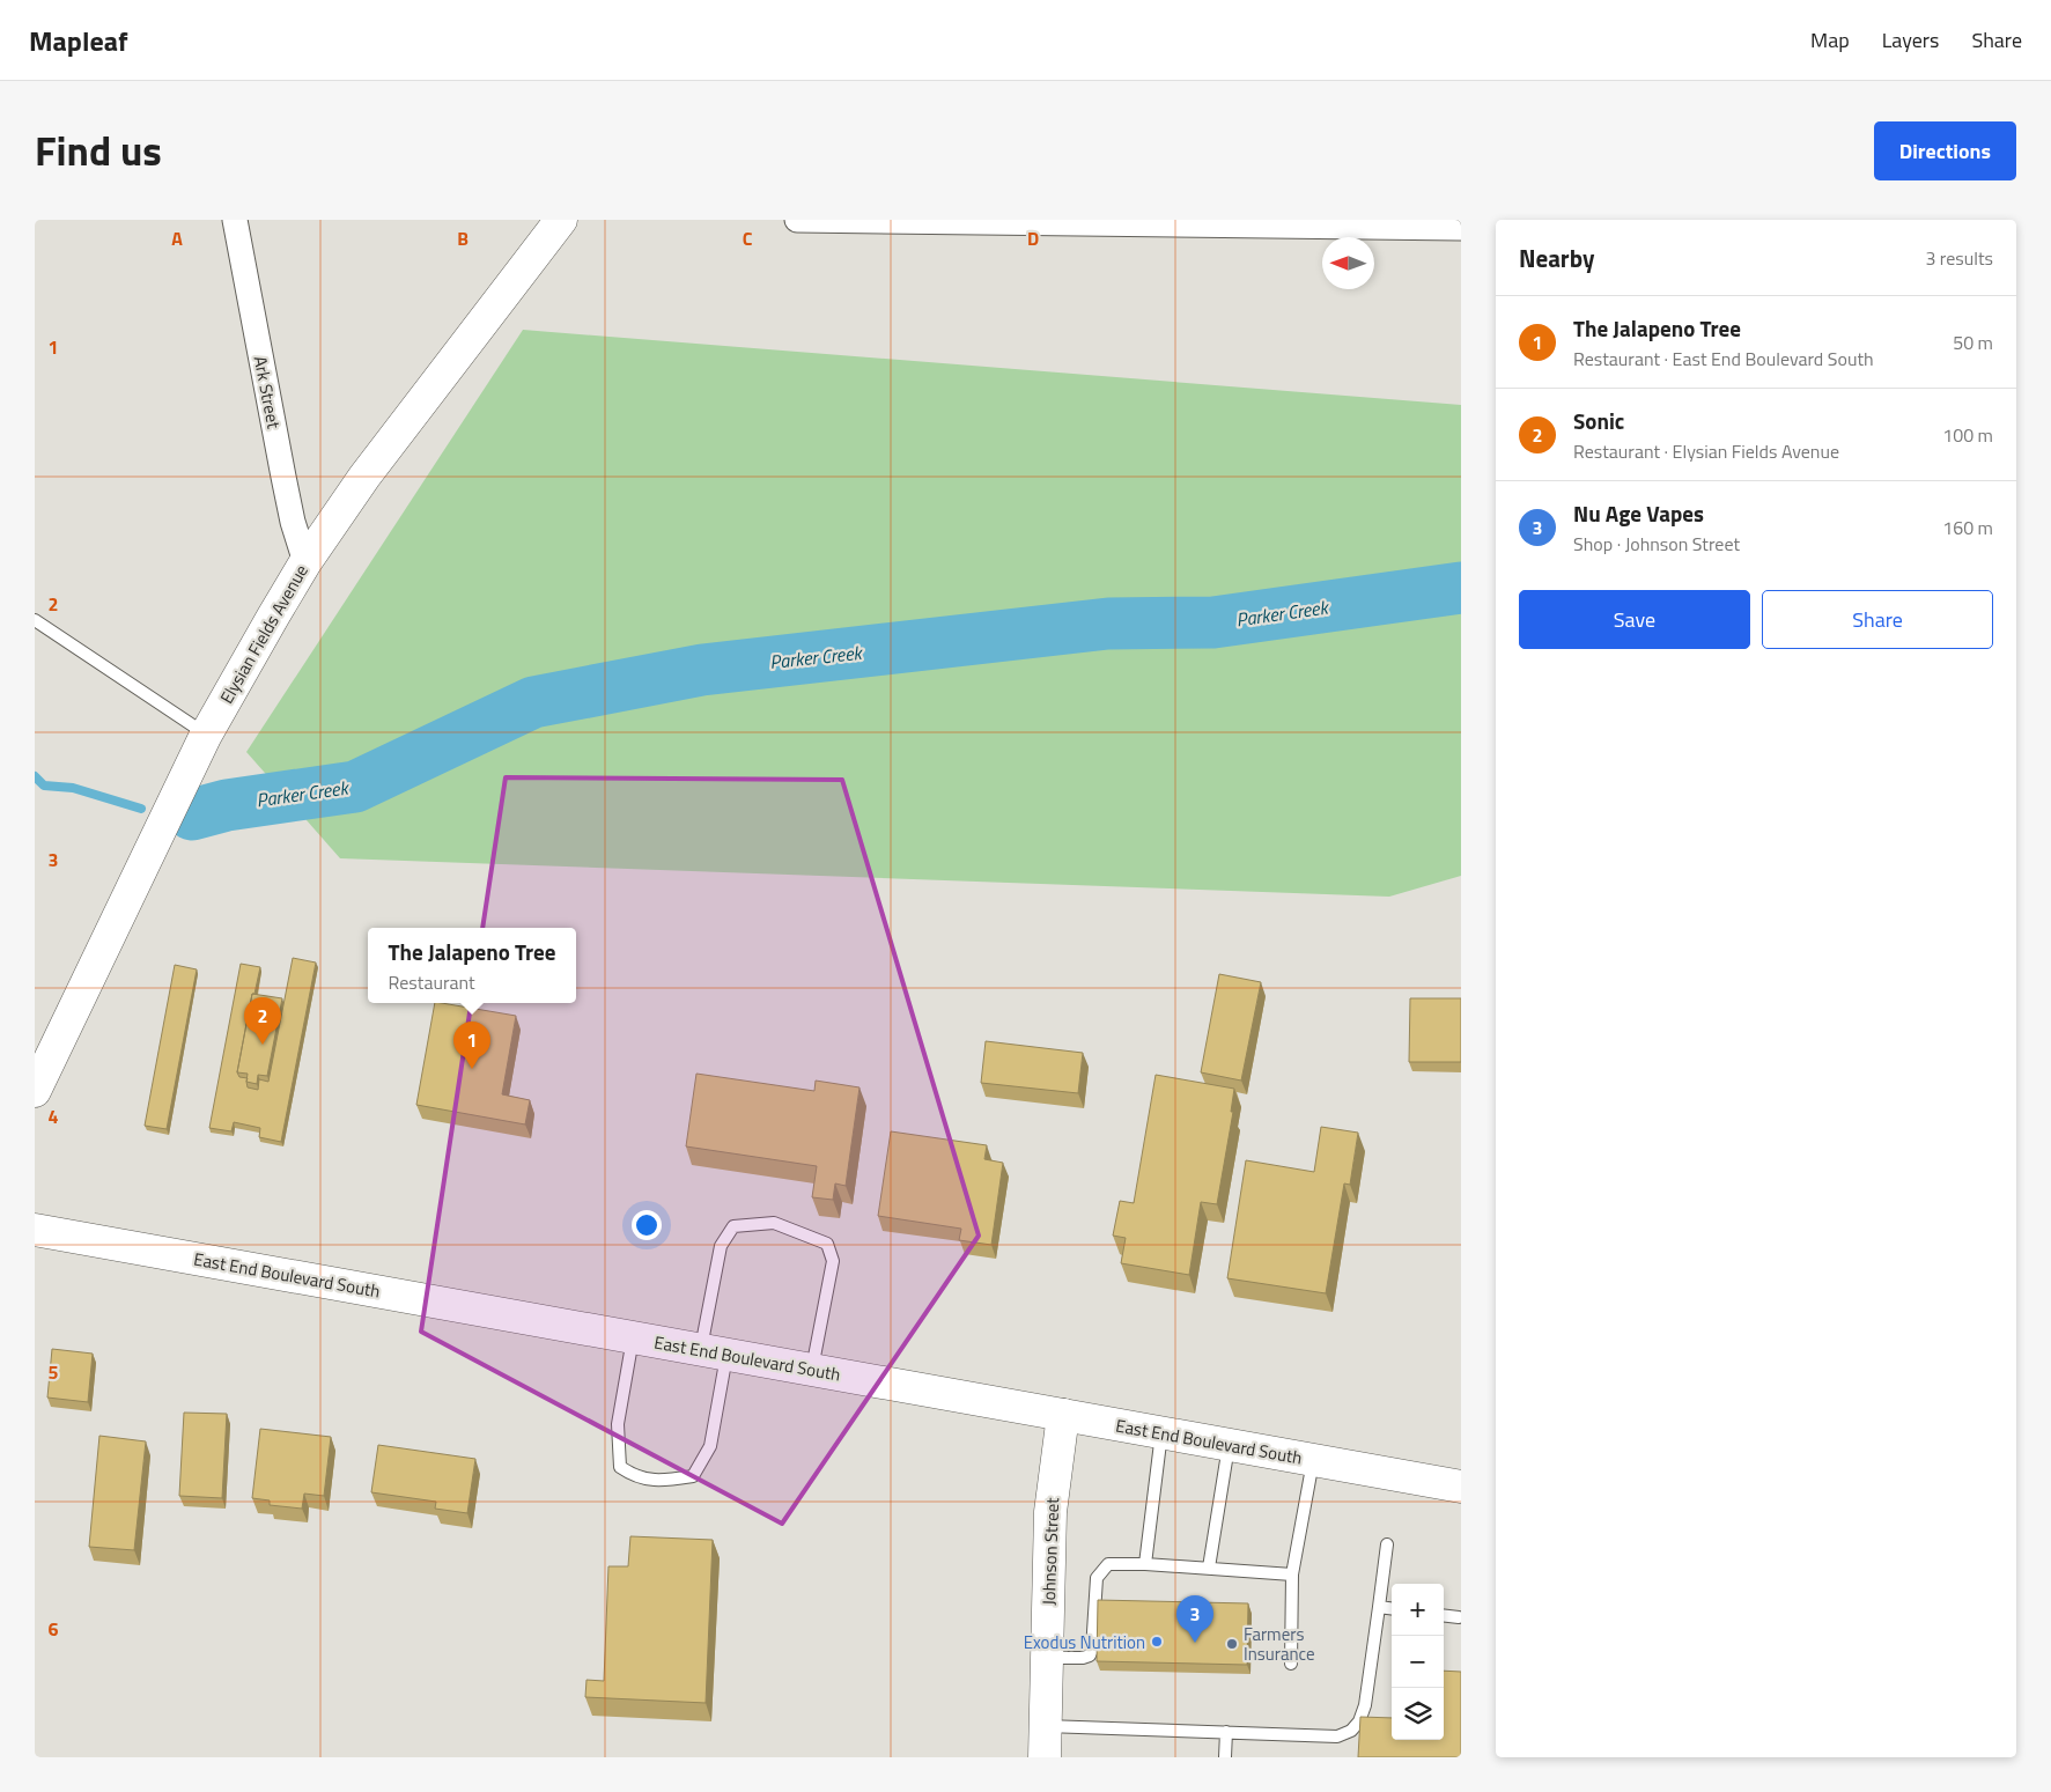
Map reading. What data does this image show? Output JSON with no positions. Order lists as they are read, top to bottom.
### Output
{
  "streets": {
    "main road": ["Elysian Fields Avenue", "East End Boulevard South", "Johnson Street"],
    "street": ["Ark Street"]
  },
  "crossings": [
    ["Ark Street", "Elysian Fields Avenue"],
    ["East End Boulevard South", "Johnson Street"]
  ],
  "water": ["Parker Creek"],
  "places": ["Exodus Nutrition", "Farmers Insurance"],
  "north": "left",
  "page": {
    "header": "Mapleaf",
    "nav": ["Map", "Layers", "Share"],
    "title": "Find us",
    "buttons": [
      "Directions",
      ["Save", "Share"]
    ],
    "heading": ["Nearby", "3 results"],
    "list": [
      {
        "mark": "1",
        "name": "The Jalapeno Tree",
        "note": "Restaurant · East End Boulevard South",
        "value": "50 m"
      },
      {
        "mark": "2",
        "name": "Sonic",
        "note": "Restaurant · Elysian Fields Avenue",
        "value": "100 m"
      },
      {
        "mark": "3",
        "name": "Nu Age Vapes",
        "note": "Shop · Johnson Street",
        "value": "160 m"
      }
    ],
    "popup": ["The Jalapeno Tree", "Restaurant"],
    "pins": ["2", "1", "3"],
    "map_buttons": ["+", "−"]
  },
  "grid": {
    "columns": [
      "A",
      "B",
      "C",
      "D"
    ],
    "rows": [
      "1",
      "2",
      "3",
      "4",
      "5",
      "6"
    ]
  }
}
